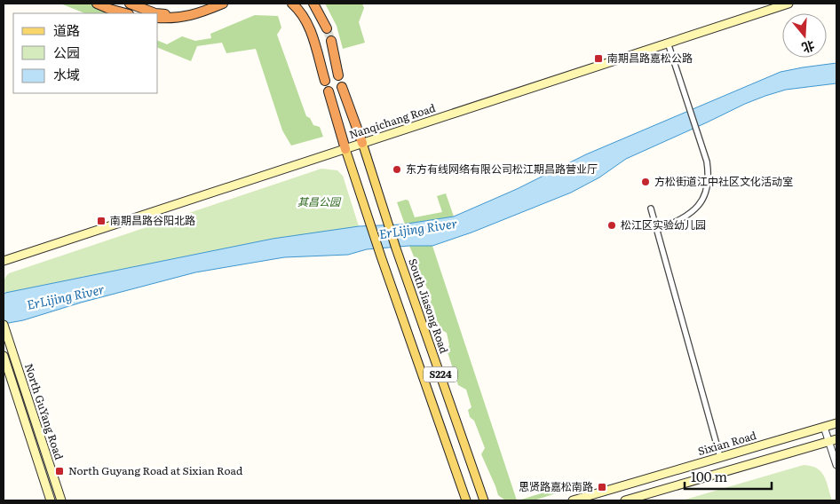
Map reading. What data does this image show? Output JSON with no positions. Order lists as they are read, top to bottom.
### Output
{
  "streets": {
    "main road": [
      "Nanqichang Road",
      "South Jiasong Road",
      "S224",
      "North GuYang Road",
      "Sixian Road"
    ]
  },
  "crossings": [
    ["Nanqichang Road", "South Jiasong Road"],
    ["Nanqichang Road", "S224"]
  ],
  "water": ["ErLijing River"],
  "parks": ["其昌公园"],
  "places": {
    "transit": [
      "南期昌路嘉松公路",
      "南期昌路谷阳北路",
      "North Guyang Road at Sixian Road",
      "思贤路嘉松南路"
    ],
    "other": ["东方有线网络有限公司松江期昌路营业厅", "方松街道江中社区文化活动室", "松江区实验幼儿园"]
  },
  "legend": ["道路", "公园", "水域"],
  "scale_bar": "100 m",
  "north": "bottom"
}
